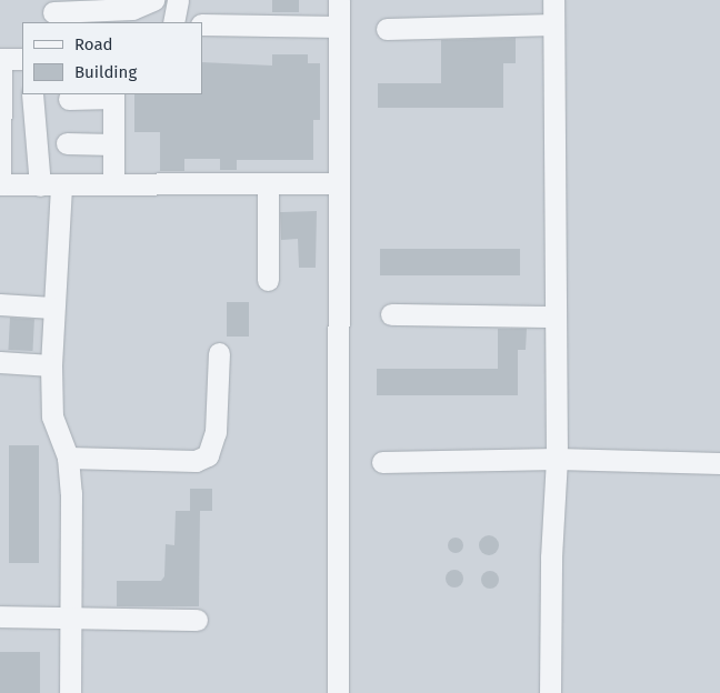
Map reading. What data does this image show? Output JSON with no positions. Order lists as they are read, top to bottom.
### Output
{
  "legend": ["Road", "Building"]
}
